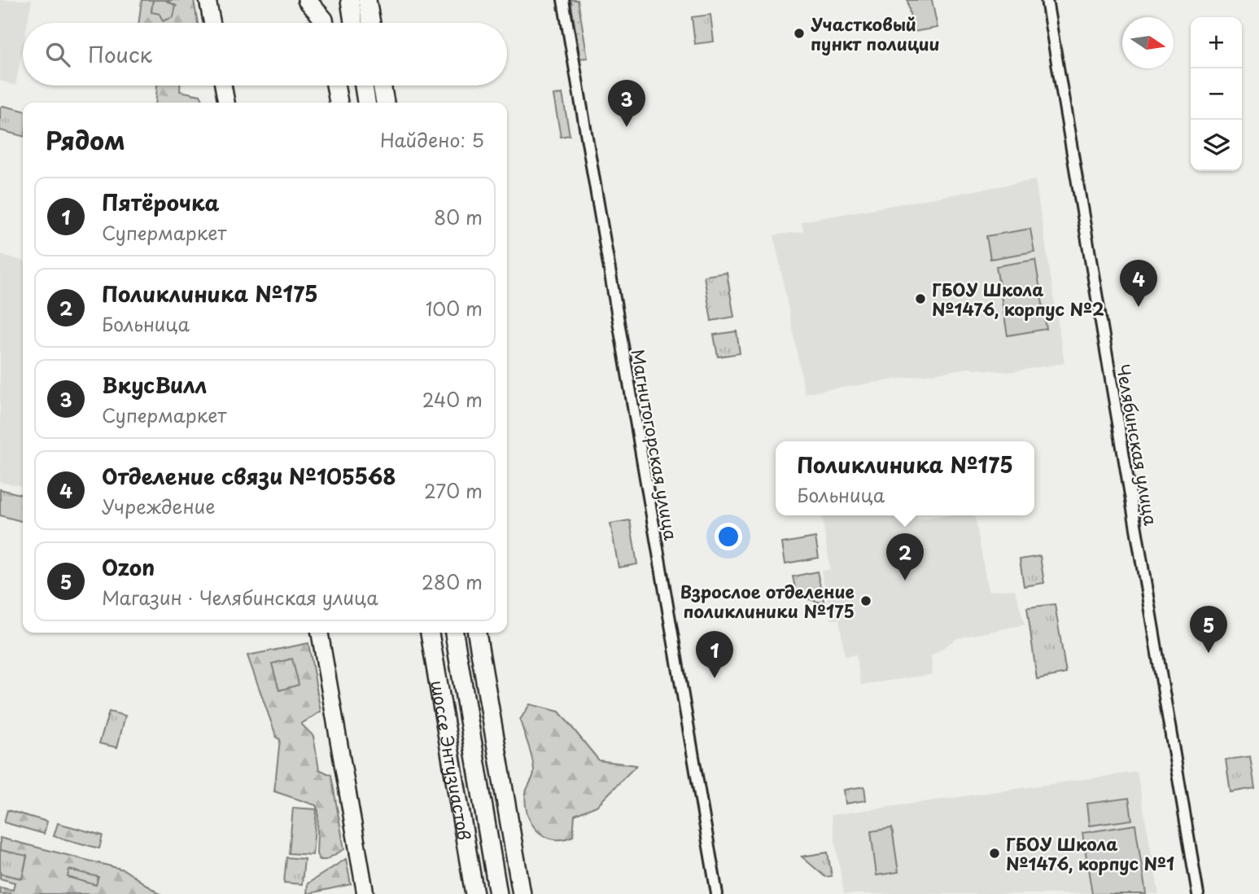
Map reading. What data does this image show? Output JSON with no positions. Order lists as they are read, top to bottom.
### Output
{
  "streets": {
    "main road": ["шоссе Энтузиастов"],
    "street": ["Магнитогорская улица", "Челябинская улица"]
  },
  "places": [
    "Участковый пункт полиции",
    "ГБОУ Школа №1476, корпус №2",
    "Взрослое отделение поликлиники №175",
    "ГБОУ Школа №1476, корпус №1"
  ],
  "north": "right",
  "page": {
    "map_buttons": ["+", "−"],
    "search": "Поиск",
    "pins": [
      "3",
      "4",
      "2",
      "5",
      "1"
    ],
    "heading": ["Рядом", "Найдено: 5"],
    "list": [
      {
        "mark": "1",
        "name": "Пятёрочка",
        "note": "Супермаркет",
        "value": "80 m"
      },
      {
        "mark": "2",
        "name": "Поликлиника №175",
        "note": "Больница",
        "value": "100 m"
      },
      {
        "mark": "3",
        "name": "ВкусВилл",
        "note": "Супермаркет",
        "value": "240 m"
      },
      {
        "mark": "4",
        "name": "Отделение связи №105568",
        "note": "Учреждение",
        "value": "270 m"
      },
      {
        "mark": "5",
        "name": "Ozon",
        "note": "Магазин · Челябинская улица",
        "value": "280 m"
      }
    ],
    "popup": ["Поликлиника №175", "Больница"]
  }
}
